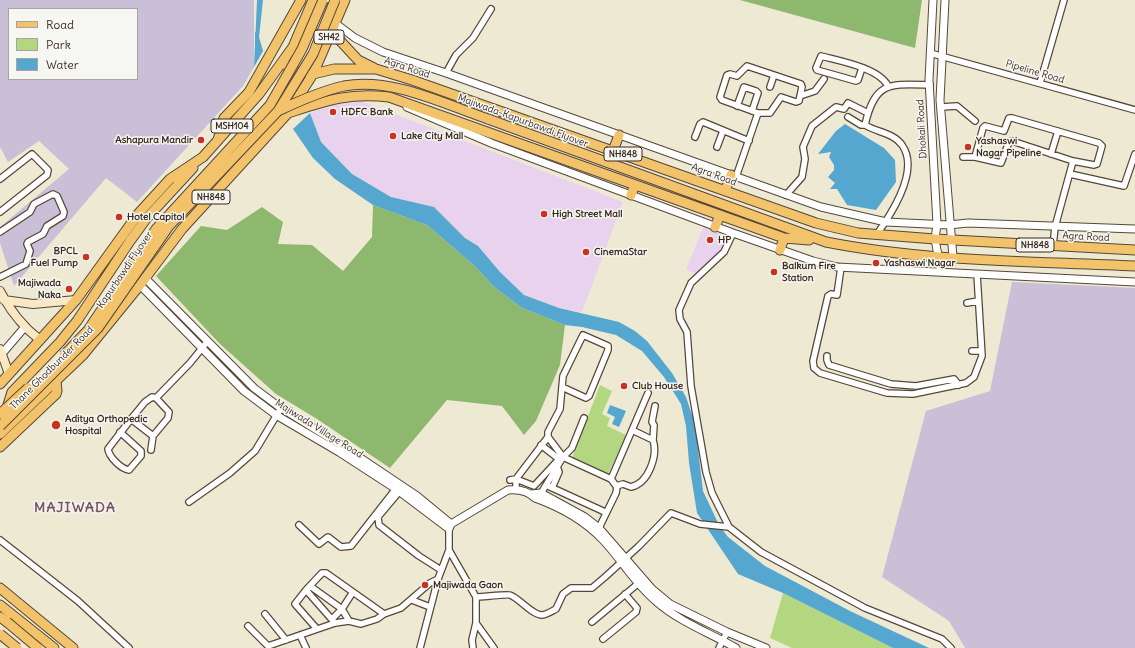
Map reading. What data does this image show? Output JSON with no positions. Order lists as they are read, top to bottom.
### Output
{
  "streets": {
    "main road": [
      "SH42",
      "Agra Road",
      "Majiwada-Kapurbawdi Flyover",
      "MSH104",
      "NH848",
      "Kapurbawdi Flyover",
      "Thane Ghodbunder Road"
    ],
    "street": ["Pipeline Road", "Dhokali Road", "Majiwada Village Road"]
  },
  "crossings": [
    ["SH42", "Agra Road"],
    ["SH42", "MSH104"],
    ["SH42", "Thane Ghodbunder Road"],
    ["Agra Road", "Dhokali Road"],
    ["Agra Road", "Thane Ghodbunder Road"],
    ["Pipeline Road", "Dhokali Road"],
    ["Majiwada-Kapurbawdi Flyover", "NH848"],
    ["Majiwada-Kapurbawdi Flyover", "Kapurbawdi Flyover"],
    ["Dhokali Road", "NH848"],
    ["NH848", "Thane Ghodbunder Road"],
    ["Thane Ghodbunder Road", "Majiwada Village Road"]
  ],
  "districts": ["MAJIWADA"],
  "places": [
    "HDFC Bank",
    "Lake City Mall",
    "Ashapura Mandir",
    "Yashaswi Nagar Pipeline",
    "High Street Mall",
    "Hotel Capitol",
    "HP",
    "CinemaStar",
    "BPCL Fuel Pump",
    "Yashaswi Nagar",
    "Balkum Fire Station",
    "Majiwada Naka",
    "Club House",
    "Aditya Orthopedic Hospital",
    "Majiwada Gaon"
  ],
  "legend": ["Road", "Park", "Water"]
}
